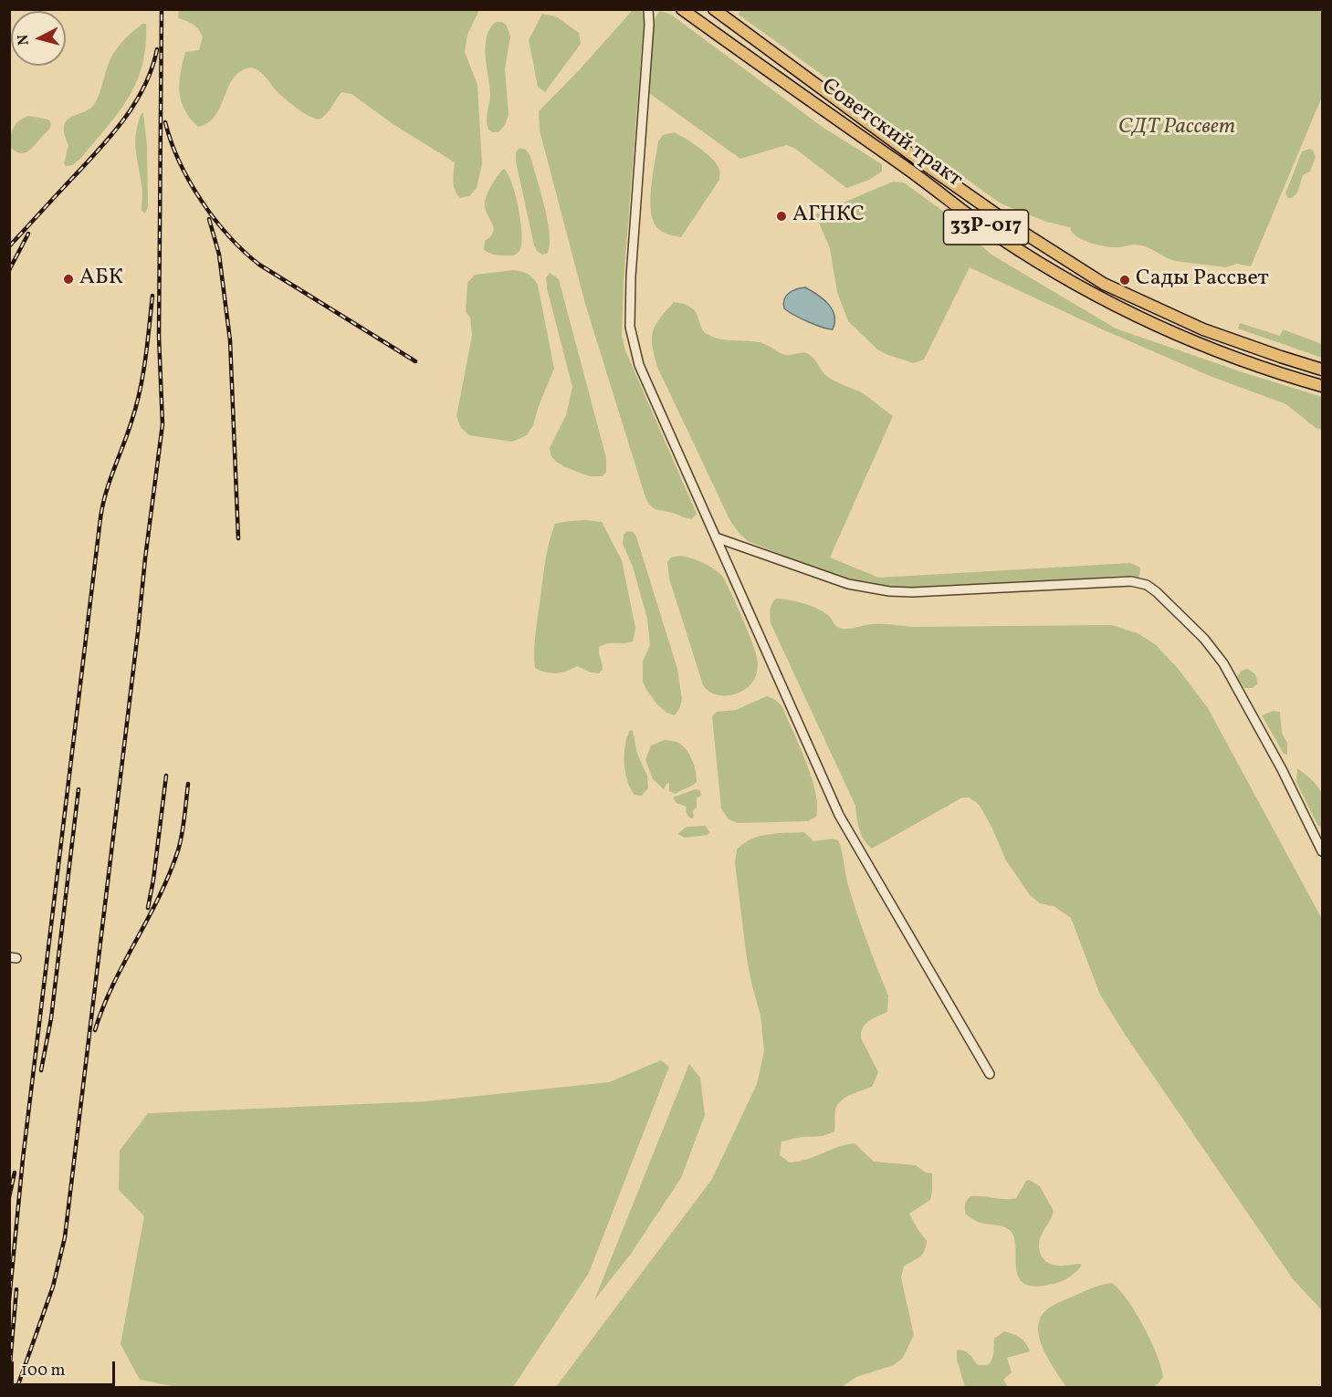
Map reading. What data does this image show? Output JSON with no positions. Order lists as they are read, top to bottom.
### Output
{
  "streets": {
    "highway": ["Советский тракт", "33Р-017"]
  },
  "parks": ["СДТ Рассвет"],
  "places": ["АГНКС", "АБК", "Сады Рассвет"],
  "scale_bar": "100 m",
  "north": "left"
}
